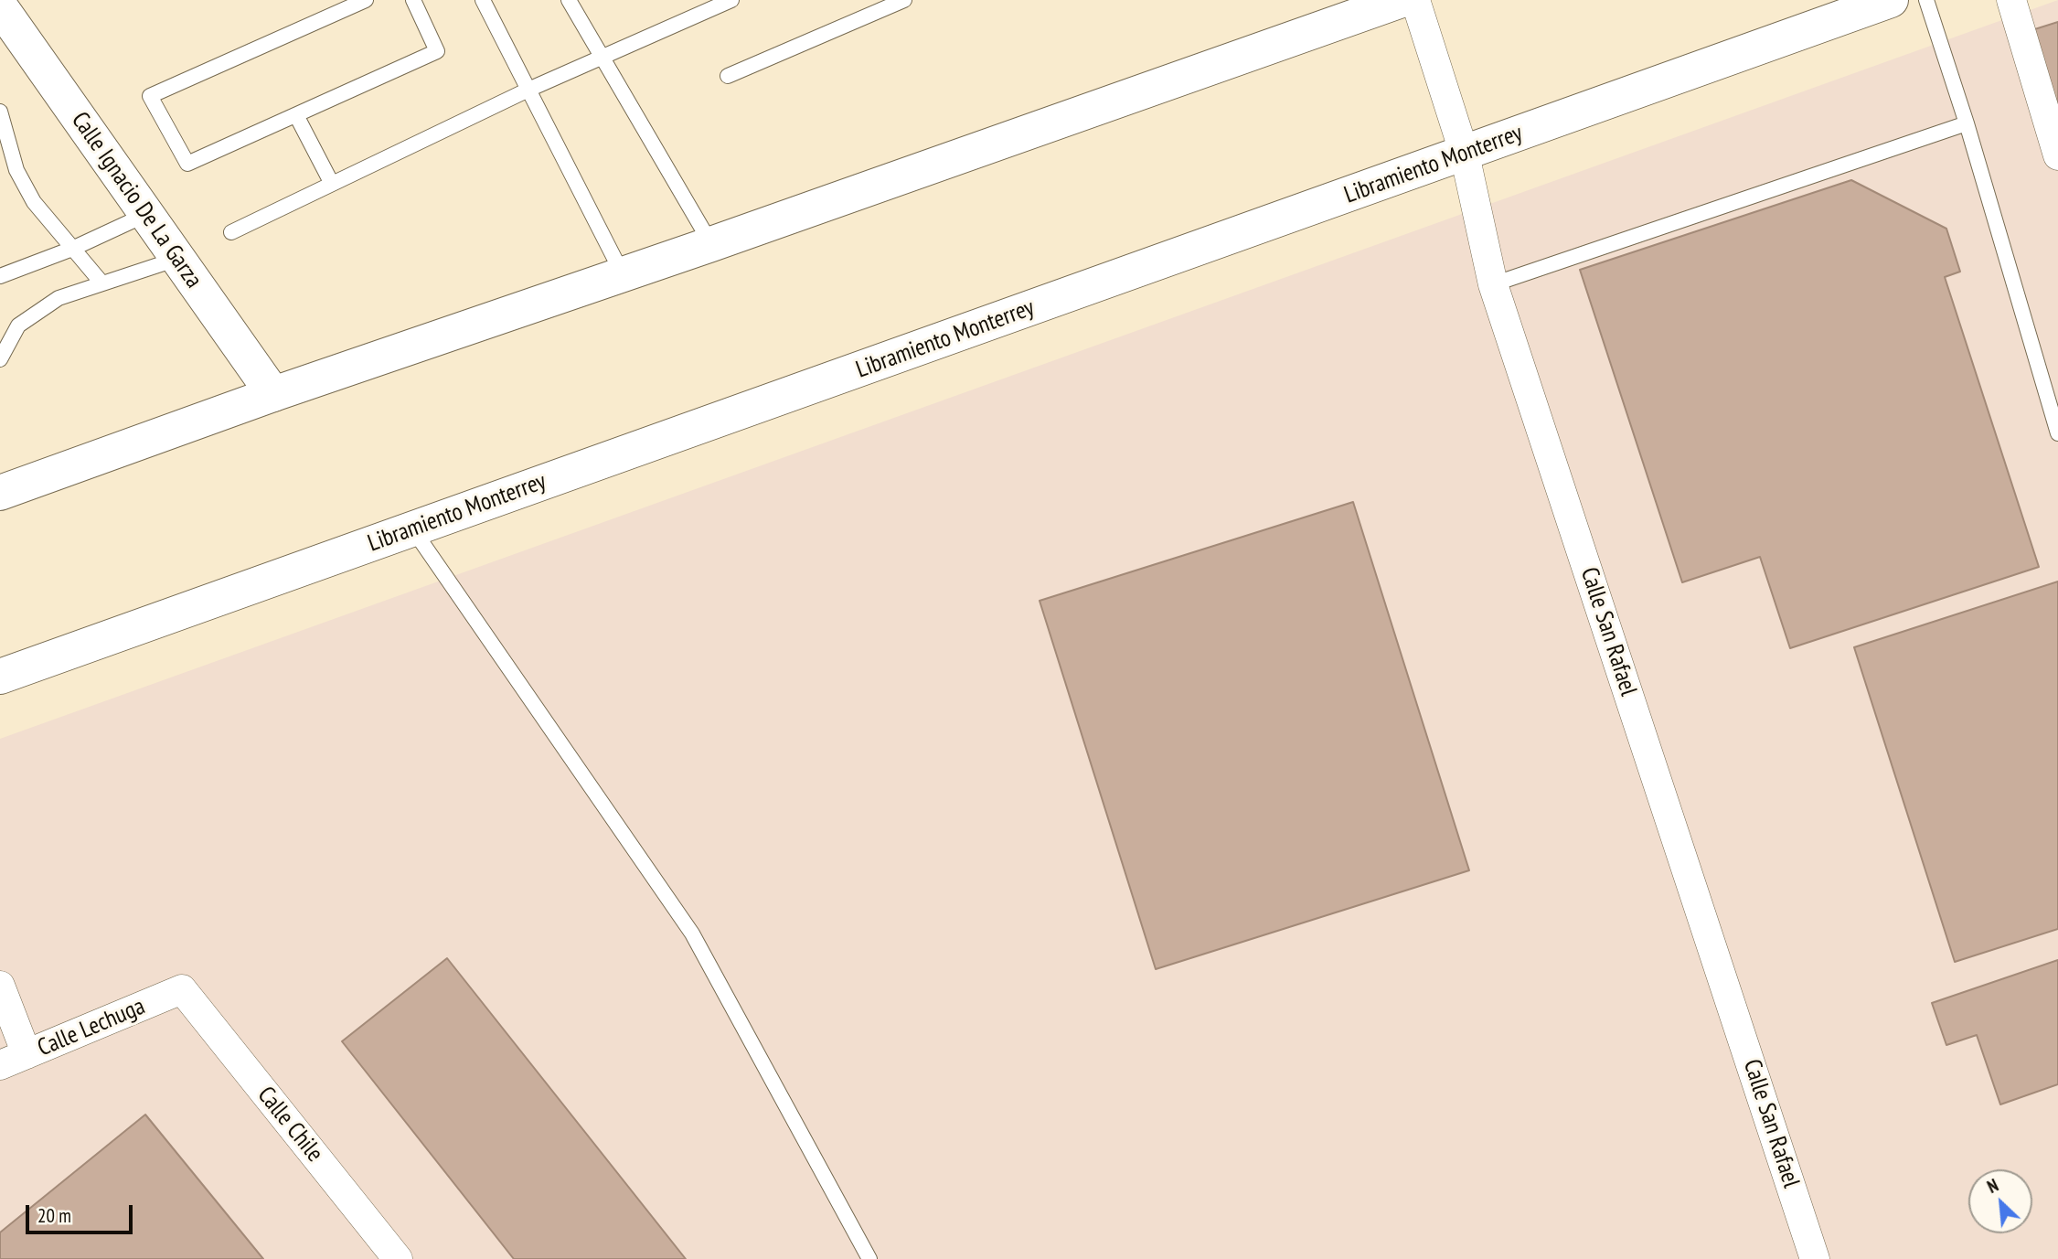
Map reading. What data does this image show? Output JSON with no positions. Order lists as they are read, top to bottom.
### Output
{
  "streets": {
    "main road": ["Libramiento Monterrey", "Calle Ignacio De La Garza"],
    "street": ["Calle San Rafael", "Calle Lechuga", "Calle Chile"]
  },
  "crossings": [
    ["Libramiento Monterrey", "Calle San Rafael"],
    ["Calle Lechuga", "Calle Chile"]
  ],
  "scale_bar": "20 m",
  "north": "top left"
}
